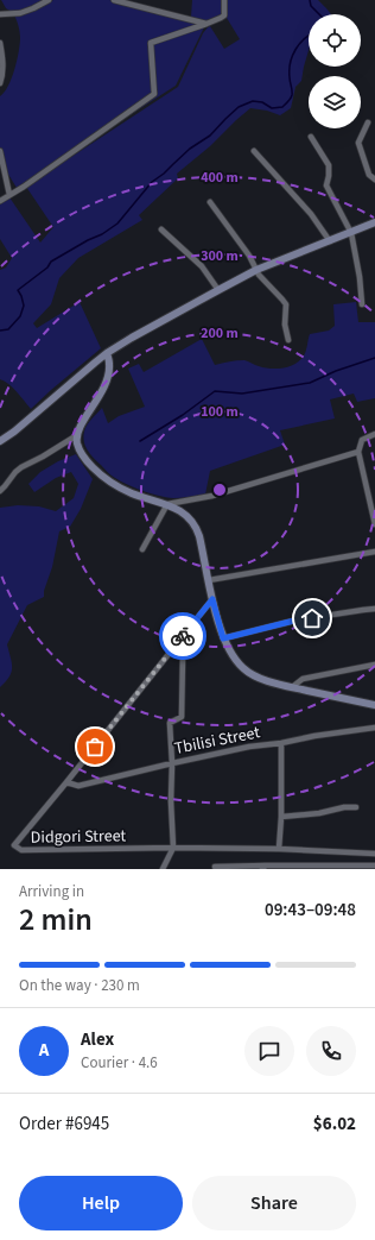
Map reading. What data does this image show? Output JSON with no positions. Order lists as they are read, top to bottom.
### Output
{
  "streets": {
    "street": ["Tbilisi Street", "Didgori Street"]
  },
  "crossings": [
    ["Tbilisi Street", "Didgori Street"]
  ],
  "page": {
    "heading": ["2 min", "Arriving in", "09:43–09:48"],
    "panel": [
      "Alex",
      "Courier · 4.6",
      "Order #6945",
      "$6.02"
    ],
    "bar": "On the way · 230 m",
    "round": "A",
    "buttons": ["Help", "Share"]
  },
  "rings": [
    "400 m",
    "300 m",
    "200 m",
    "100 m"
  ]
}
